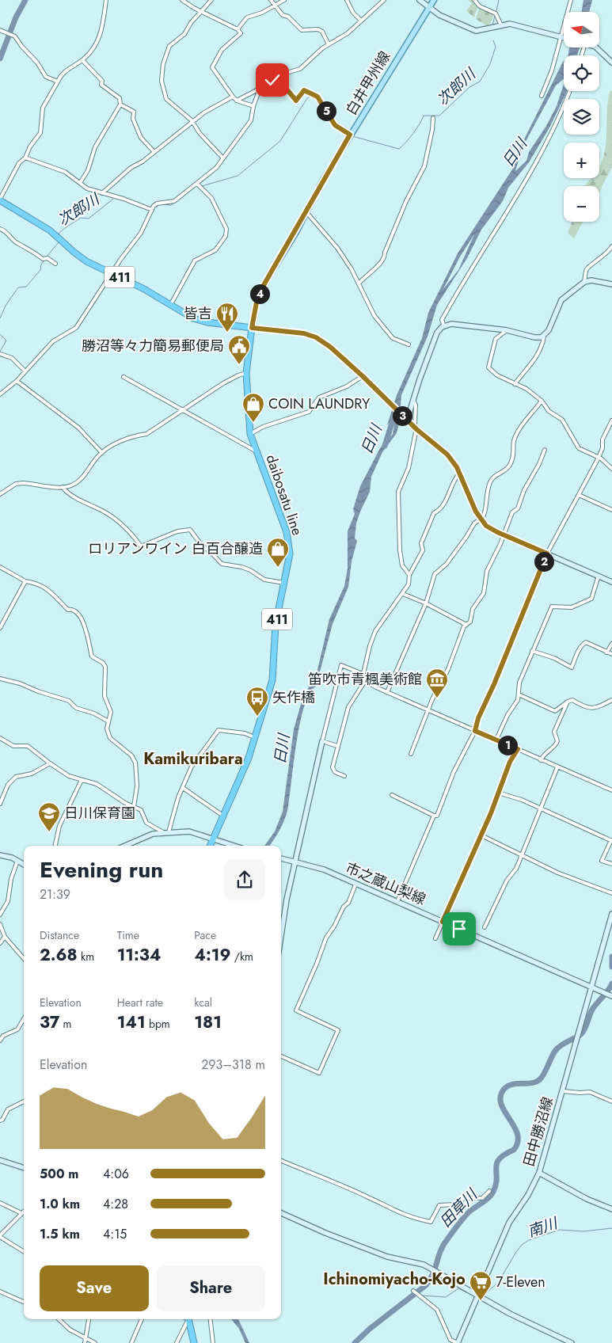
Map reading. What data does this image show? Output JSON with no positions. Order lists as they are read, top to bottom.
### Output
{
  "streets": {
    "highway": ["411", "daibosatu line"],
    "main road": ["白井甲州線"],
    "street": ["市之蔵山梨線", "田中勝沼線"]
  },
  "crossings": [
    ["白井甲州線", "411"],
    ["白井甲州線", "daibosatu line"],
    ["411", "daibosatu line"],
    ["市之蔵山梨線", "田中勝沼線"]
  ],
  "districts": ["Kamikuribara", "Ichinomiyacho-Kojo"],
  "water": [
    "次郎川",
    "日川",
    "田草川",
    "南川"
  ],
  "places": {
    "restaurant": ["皆吉"],
    "public building": ["勝沼等々力簡易郵便局"],
    "shop": ["COIN LAUNDRY", "ロリアンワイン 白百合醸造"],
    "museum": ["笛吹市青楓美術館"],
    "bus stop": ["矢作橋"],
    "school or university": ["日川保育園"],
    "supermarket": ["7-Eleven"]
  },
  "north": "left",
  "page": {
    "map_buttons": ["+", "−"],
    "pins": [
      "5",
      "4",
      "3",
      "2",
      "1"
    ],
    "heading": ["Evening run", "21:39"],
    "stats": [
      ["Distance", "2.68 km"],
      ["Time", "11:34"],
      ["Pace", "4:19 /km"],
      ["Elevation", "37 m"],
      ["Heart rate", "141 bpm"],
      ["kcal", "181"]
    ],
    "chart": ["Elevation", "293–318 m"],
    "list": [
      {
        "name": "500 m",
        "note": "4:06"
      },
      {
        "name": "1.0 km",
        "note": "4:28"
      },
      {
        "name": "1.5 km",
        "note": "4:15"
      }
    ],
    "buttons": ["Save", "Share"]
  }
}
